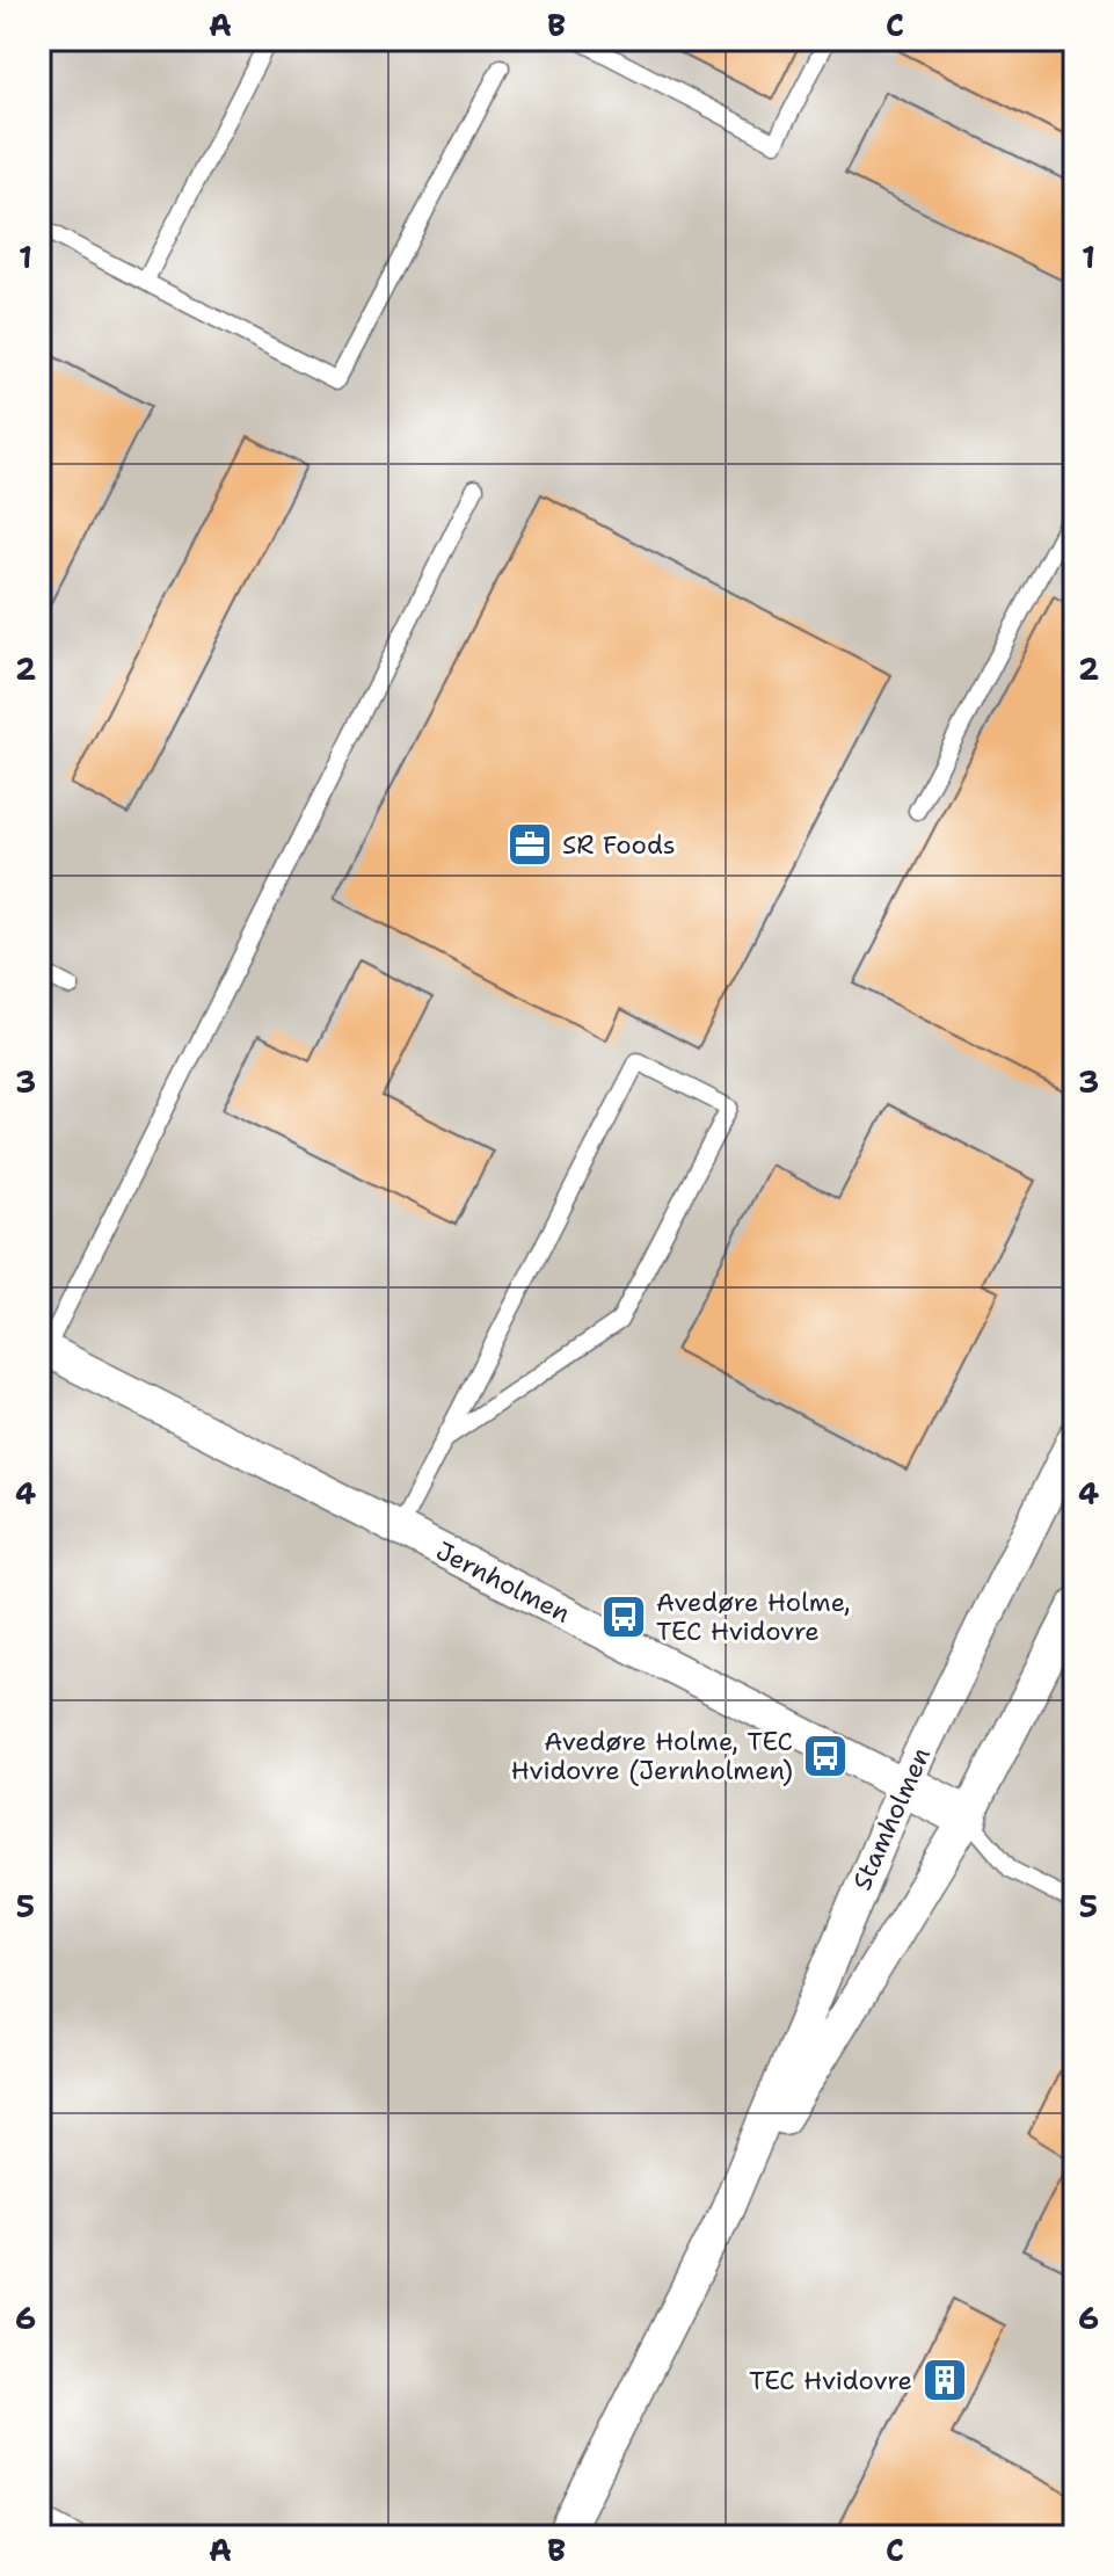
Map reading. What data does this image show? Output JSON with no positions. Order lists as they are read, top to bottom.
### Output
{
  "streets": {
    "street": ["Jernholmen", "Stamholmen"]
  },
  "crossings": [
    ["Jernholmen", "Stamholmen"]
  ],
  "places": {
    "office": ["SR Foods"],
    "bus stop": ["Avedøre Holme, TEC Hvidovre", "Avedøre Holme, TEC Hvidovre (Jernholmen)"],
    "building": ["TEC Hvidovre"]
  },
  "grid": {
    "columns": ["A", "B", "C"],
    "rows": [
      "1",
      "2",
      "3",
      "4",
      "5",
      "6"
    ]
  }
}
